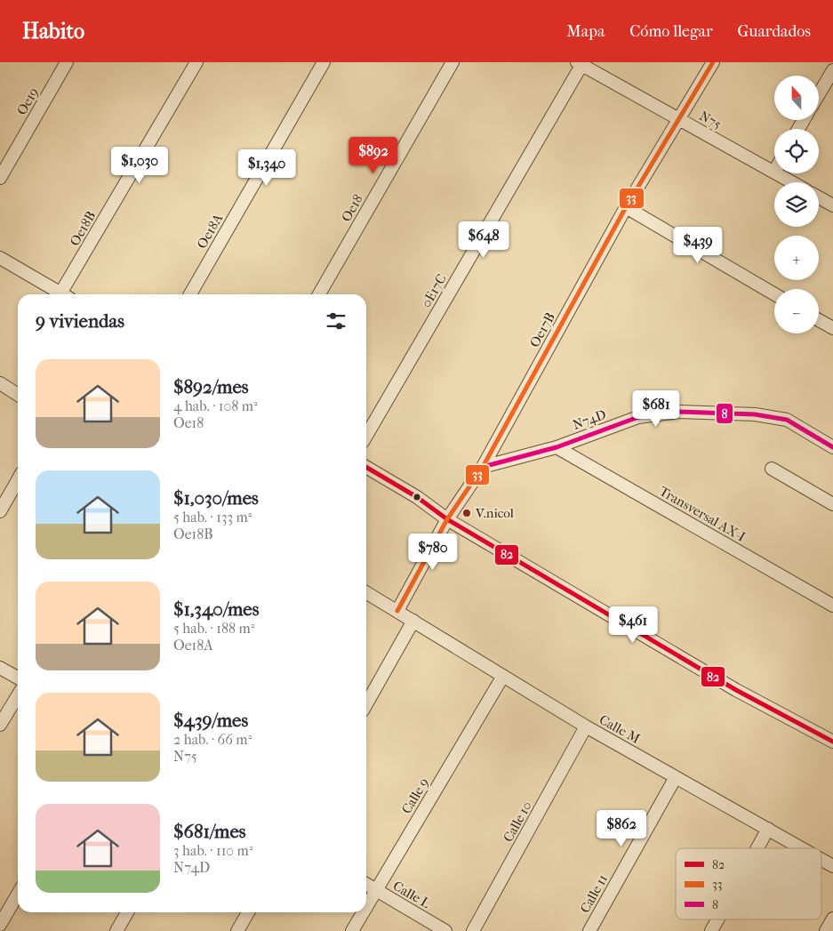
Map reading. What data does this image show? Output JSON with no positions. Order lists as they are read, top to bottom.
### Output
{
  "streets": {
    "street": [
      "Oe19",
      "N75",
      "Oe18",
      "Oe18B",
      "Oe18A",
      "0E17C",
      "Oe17B",
      "N74D",
      "Transversal AX-I",
      "Calle M",
      "Calle 9",
      "Calle 10",
      "Calle 11",
      "Calle L"
    ]
  },
  "crossings": [
    ["N75", "0E17C"],
    ["N75", "Oe17B"],
    ["Oe17B", "N74D"],
    ["Oe17B", "Calle M"],
    ["N74D", "Transversal AX-I"],
    ["Calle M", "Calle 9"],
    ["Calle M", "Calle 10"],
    ["Calle M", "Calle 11"],
    ["Calle 9", "Calle L"]
  ],
  "places": ["V.nicol"],
  "lines": ["transit line 33", "transit line 8", "transit line 82"],
  "legend": ["82", "33", "8"],
  "north": "top",
  "page": {
    "header": "Habito",
    "nav": ["Mapa", "Cómo llegar", "Guardados"],
    "map_buttons": ["+", "−"],
    "price": [
      "$892",
      "$1,030",
      "$1,340",
      "$648",
      "$439",
      "$681",
      "$780",
      "$461",
      "$862"
    ],
    "heading": "9 viviendas",
    "list": [
      {
        "name": "$892/mes",
        "note": "4 hab. · 108 m² · Oe18"
      },
      {
        "name": "$1,030/mes",
        "note": "5 hab. · 133 m² · Oe18B"
      },
      {
        "name": "$1,340/mes",
        "note": "5 hab. · 188 m² · Oe18A"
      },
      {
        "name": "$439/mes",
        "note": "2 hab. · 66 m² · N75"
      },
      {
        "name": "$681/mes",
        "note": "3 hab. · 110 m² · N74D"
      }
    ]
  }
}
